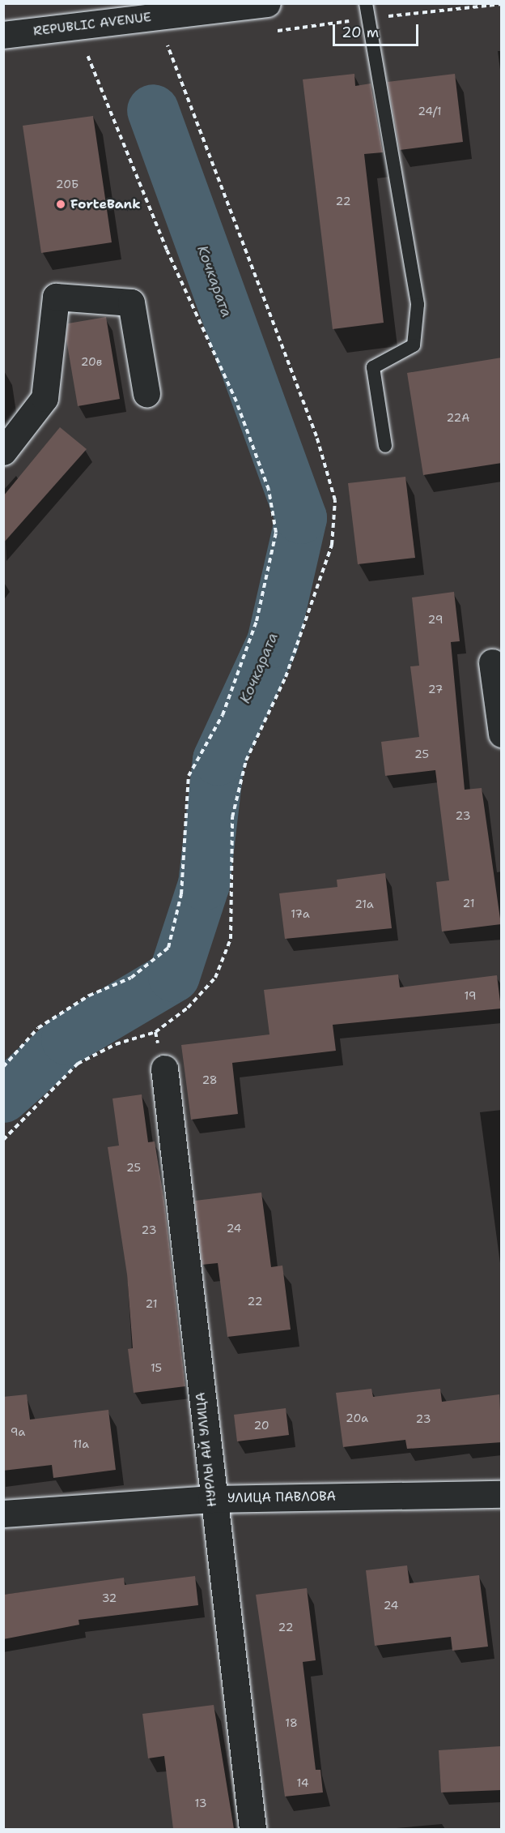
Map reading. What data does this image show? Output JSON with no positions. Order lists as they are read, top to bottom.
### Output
{
  "streets": {
    "street": ["REPUBLIC AVENUE", "НУРЛЫ АЙ УЛИЦА", "УЛИЦА ПАВЛОВА"]
  },
  "crossings": [
    ["НУРЛЫ АЙ УЛИЦА", "УЛИЦА ПАВЛОВА"]
  ],
  "water": ["Кочкарата"],
  "places": ["ForteBank"],
  "house_numbers": [
    "24/1",
    "20Б",
    "22",
    "20в",
    "22А",
    "29",
    "27",
    "25",
    "23",
    "21",
    "21а",
    "17а",
    "19",
    "28",
    "25",
    "24",
    "23",
    "22",
    "21",
    "15",
    "20а",
    "23",
    "20",
    "9а",
    "11а",
    "32",
    "24",
    "22",
    "18",
    "14",
    "13"
  ],
  "scale_bar": "20 m"
}
